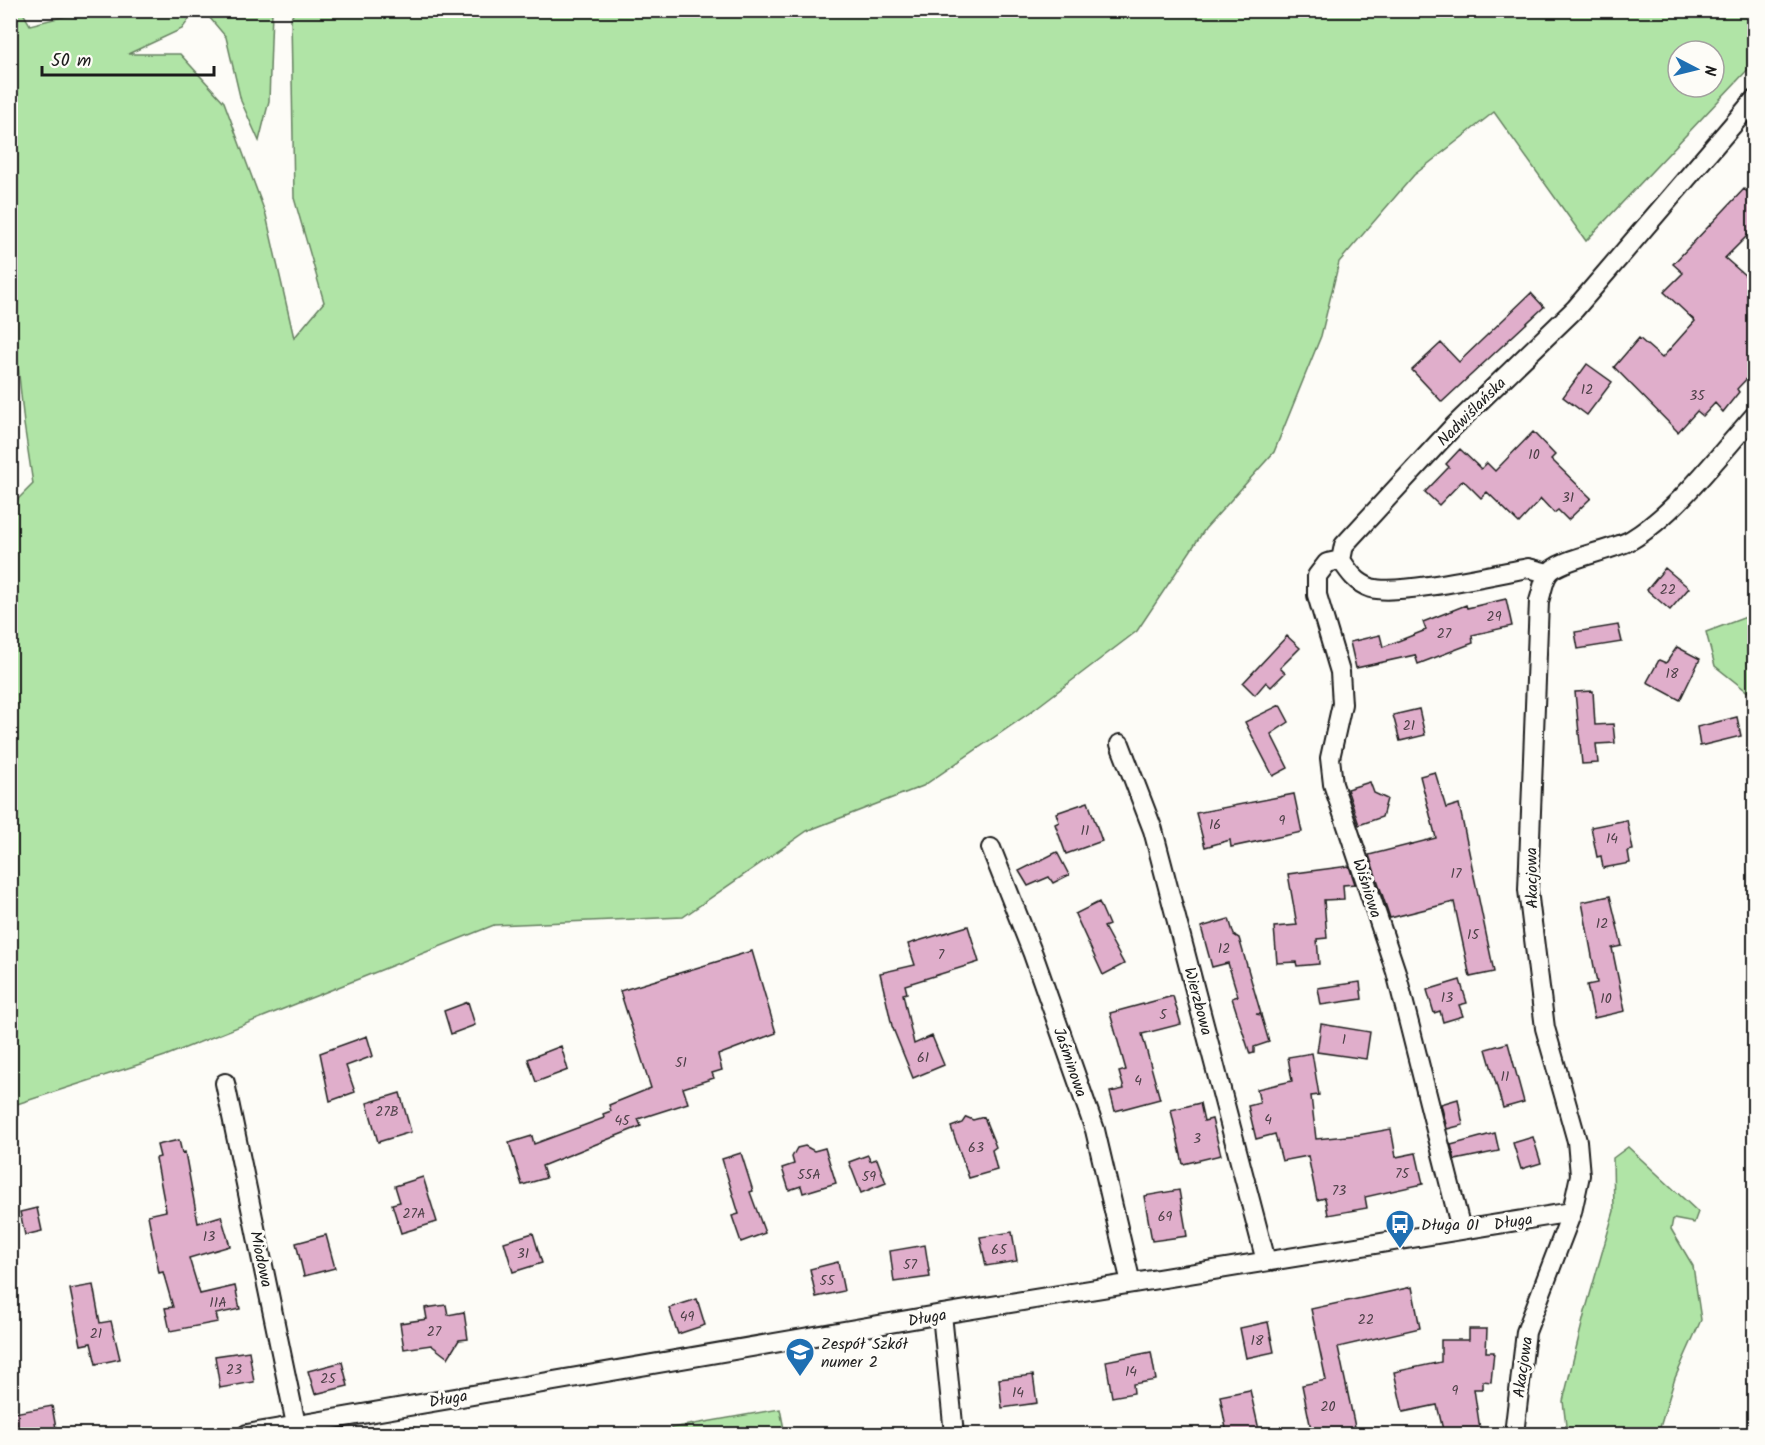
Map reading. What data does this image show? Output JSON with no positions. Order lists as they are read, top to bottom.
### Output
{
  "streets": {
    "street": [
      "Nadwiślańska",
      "Akacjowa",
      "Wiśniowa",
      "Wierzbowa",
      "Jaśminowa",
      "Długa",
      "Miodowa"
    ]
  },
  "crossings": [
    ["Nadwiślańska", "Wiśniowa"],
    ["Akacjowa", "Długa"],
    ["Wiśniowa", "Długa"],
    ["Wierzbowa", "Długa"],
    ["Jaśminowa", "Długa"],
    ["Długa", "Miodowa"]
  ],
  "places": {
    "bus stop": ["Długa 01"],
    "school or university": ["Zespół Szkół numer 2"]
  },
  "house_numbers": [
    "12",
    "35",
    "10",
    "31",
    "22",
    "29",
    "27",
    "18",
    "21",
    "9",
    "16",
    "11",
    "14",
    "17",
    "12",
    "15",
    "12",
    "7",
    "13",
    "10",
    "5",
    "1",
    "61",
    "51",
    "11",
    "4",
    "27B",
    "4",
    "45",
    "3",
    "63",
    "75",
    "55A",
    "59",
    "73",
    "27A",
    "69",
    "13",
    "65",
    "31",
    "57",
    "55",
    "11A",
    "49",
    "22",
    "27",
    "21",
    "18",
    "23",
    "14",
    "25",
    "9",
    "14",
    "20"
  ],
  "scale_bar": "50 m",
  "north": "right"
}
